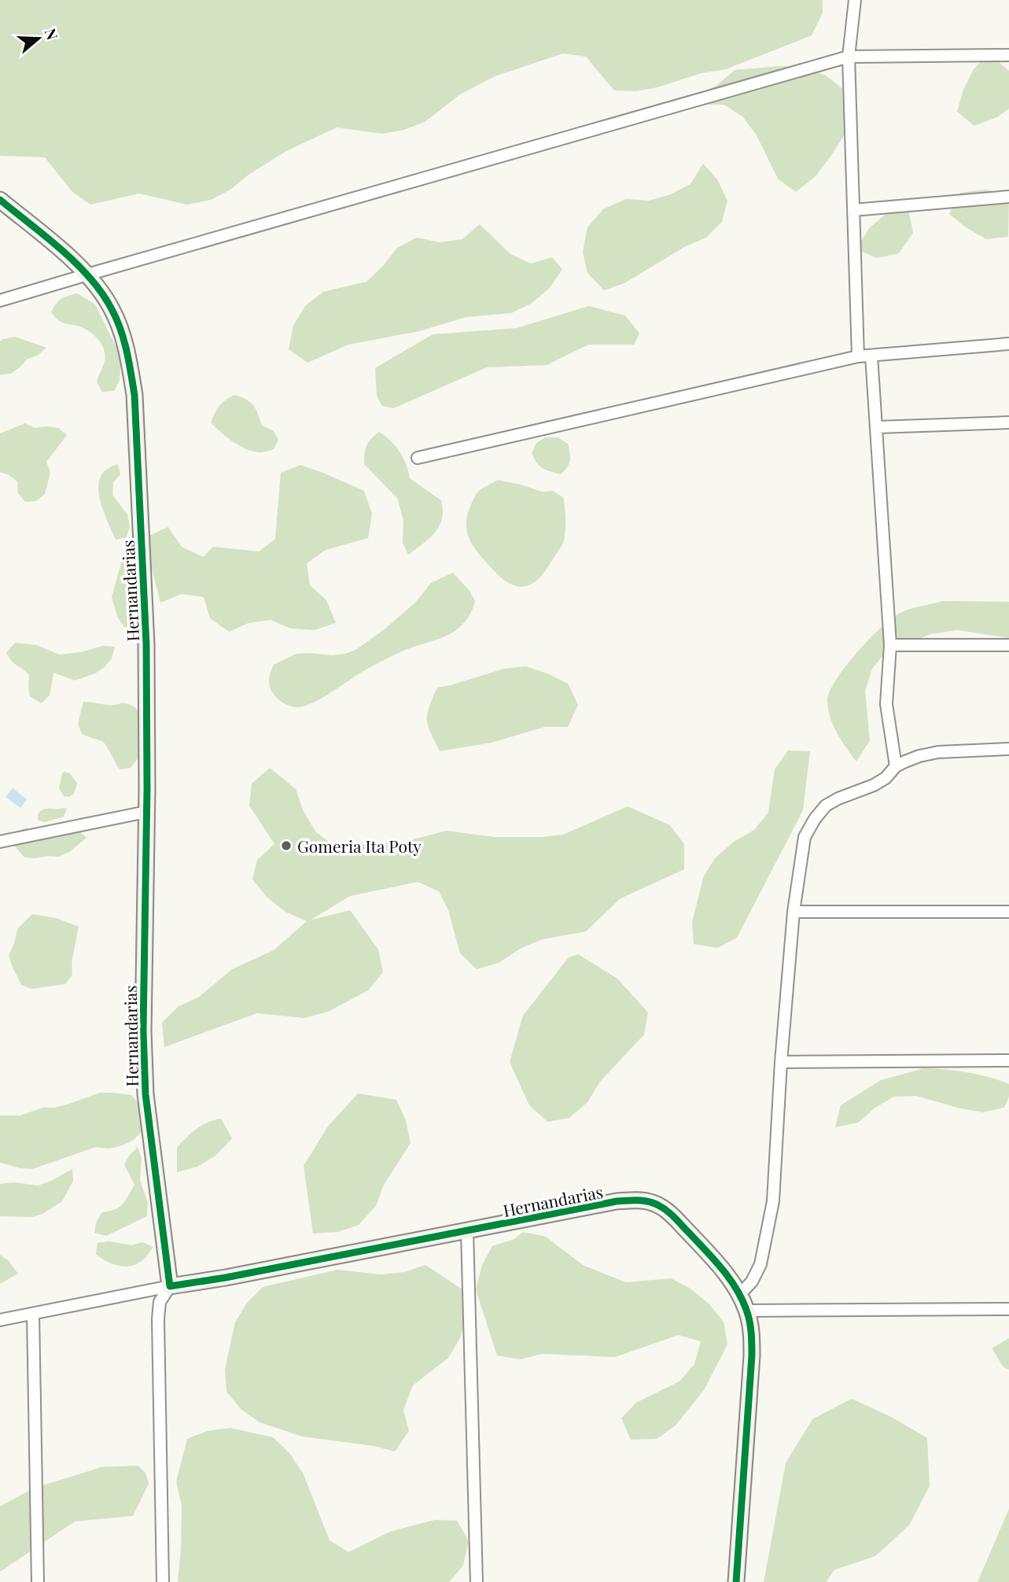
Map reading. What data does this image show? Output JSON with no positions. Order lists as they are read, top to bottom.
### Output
{
  "streets": {
    "street": ["Hernandarias"]
  },
  "places": ["Gomeria Ita Poty"],
  "north": "right"
}
